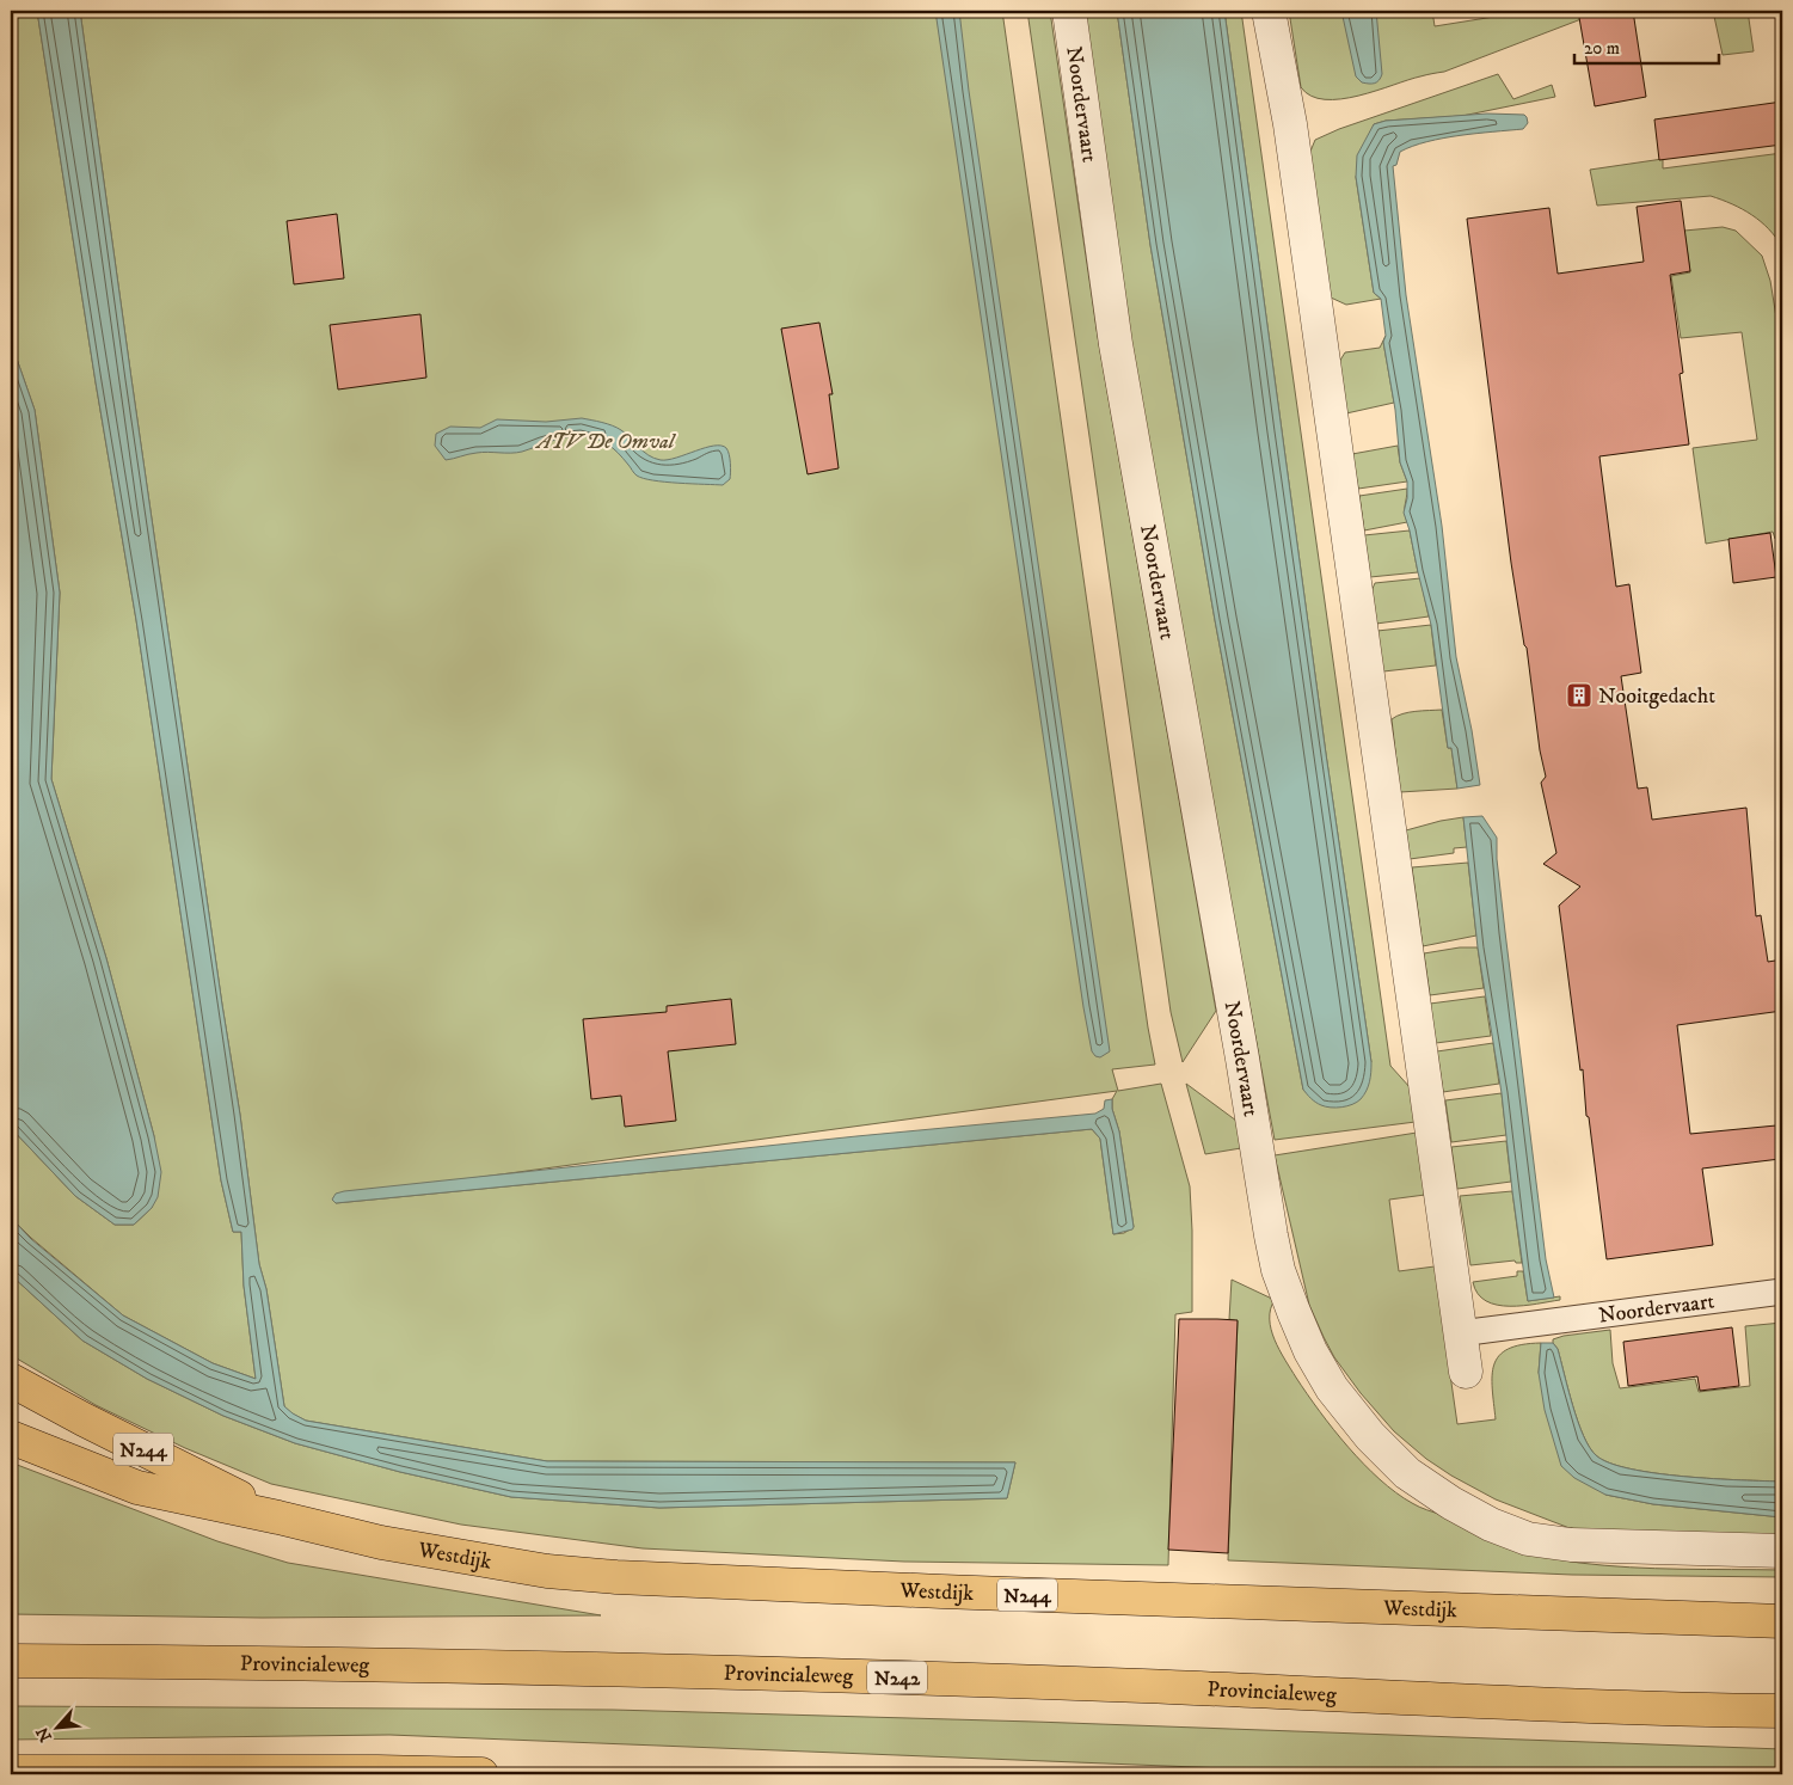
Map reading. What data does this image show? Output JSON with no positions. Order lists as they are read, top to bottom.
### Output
{
  "streets": {
    "main road": [
      "N244",
      "Westdijk",
      "Provincialeweg",
      "N242"
    ],
    "street": ["Noordervaart"]
  },
  "parks": ["ATV De Omval"],
  "places": {
    "building": ["Nooitgedacht"]
  },
  "scale_bar": "20 m",
  "north": "bottom left"
}
